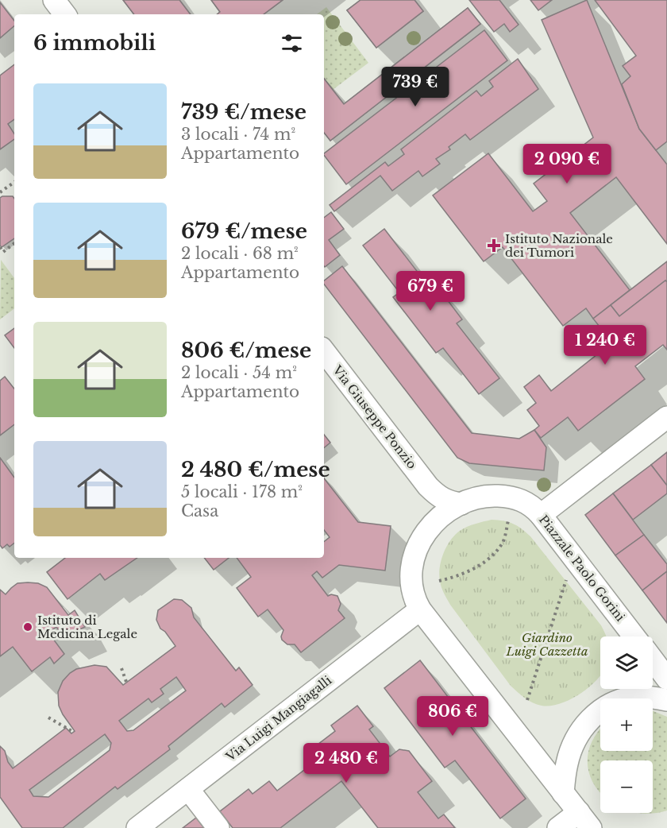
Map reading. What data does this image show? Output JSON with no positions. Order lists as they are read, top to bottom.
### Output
{
  "streets": {
    "street": ["Via Giuseppe Ponzio", "Piazzale Paolo Gorini", "Via Luigi Mangiagalli"]
  },
  "crossings": [
    ["Piazzale Paolo Gorini", "Via Luigi Mangiagalli"]
  ],
  "parks": ["Giardino Luigi Cazzetta"],
  "places": {
    "health": ["Istituto Nazionale dei Tumori"],
    "other": ["Istituto di Medicina Legale"]
  },
  "page": {
    "heading": "6 immobili",
    "price": [
      "739 €",
      "2 090 €",
      "679 €",
      "1 240 €",
      "806 €",
      "2 480 €"
    ],
    "list": [
      {
        "name": "739 €/mese",
        "note": "3 locali · 74 m² · Appartamento"
      },
      {
        "name": "679 €/mese",
        "note": "2 locali · 68 m² · Appartamento"
      },
      {
        "name": "806 €/mese",
        "note": "2 locali · 54 m² · Appartamento"
      },
      {
        "name": "2 480 €/mese",
        "note": "5 locali · 178 m² · Casa"
      }
    ],
    "map_buttons": ["+", "−"]
  }
}
